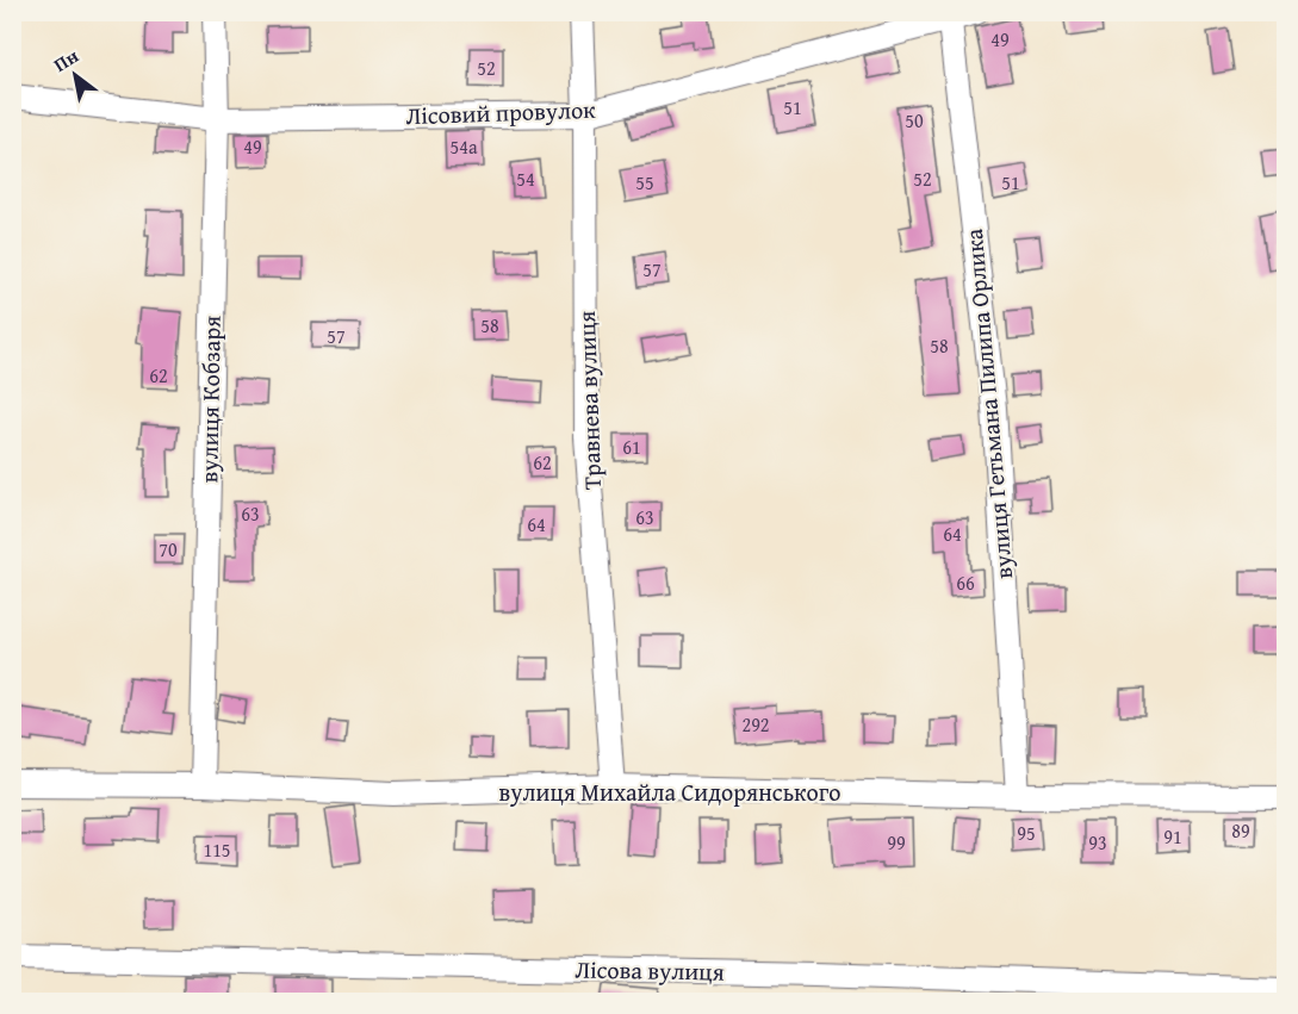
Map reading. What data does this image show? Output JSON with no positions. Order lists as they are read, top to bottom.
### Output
{
  "streets": {
    "street": [
      "Лісовий провулок",
      "вулиця Кобзаря",
      "Травнева вулиця",
      "вулиця Гетьмана Пилипа Орлика",
      "вулиця Михайла Сидорянського",
      "Лісова вулиця"
    ]
  },
  "crossings": [
    ["Лісовий провулок", "вулиця Кобзаря"],
    ["Лісовий провулок", "Травнева вулиця"],
    ["Лісовий провулок", "вулиця Гетьмана Пилипа Орлика"],
    ["вулиця Кобзаря", "вулиця Михайла Сидорянського"],
    ["Травнева вулиця", "вулиця Михайла Сидорянського"],
    ["вулиця Гетьмана Пилипа Орлика", "вулиця Михайла Сидорянського"]
  ],
  "house_numbers": [
    "49",
    "52",
    "51",
    "50",
    "49",
    "54а",
    "54",
    "52",
    "55",
    "51",
    "57",
    "58",
    "57",
    "58",
    "62",
    "61",
    "62",
    "63",
    "63",
    "64",
    "64",
    "70",
    "66",
    "292",
    "89",
    "95",
    "91",
    "99",
    "93",
    "115"
  ],
  "north": "top left"
}
